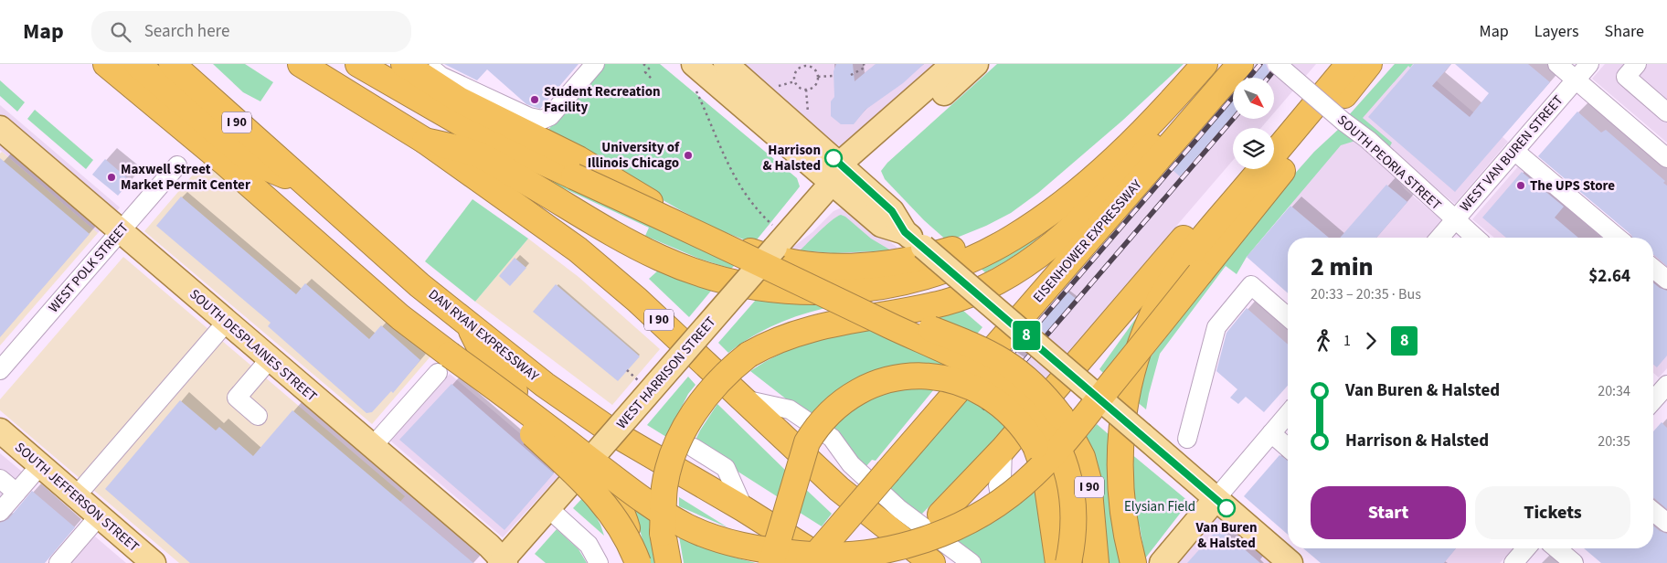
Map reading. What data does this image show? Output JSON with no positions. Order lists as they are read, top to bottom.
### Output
{
  "streets": {
    "highway": ["I 90", "EISENHOWER EXPRESSWAY", "DAN RYAN EXPRESSWAY"],
    "main road": ["SOUTH DESPLAINES STREET", "WEST HARRISON STREET", "SOUTH JEFFERSON STREET"],
    "street": ["WEST VAN BUREN STREET", "SOUTH PEORIA STREET", "WEST POLK STREET"]
  },
  "crossings": [
    ["WEST VAN BUREN STREET", "SOUTH PEORIA STREET"],
    ["WEST POLK STREET", "SOUTH DESPLAINES STREET"],
    ["SOUTH DESPLAINES STREET", "WEST HARRISON STREET"]
  ],
  "parks": ["Elysian Field"],
  "places": [
    "Student Recreation Facility",
    "University of Illinois Chicago",
    "Harrison & Halsted",
    "Maxwell Street Market Permit Center",
    "The UPS Store",
    "Van Buren & Halsted"
  ],
  "lines": ["bus line 8"],
  "north": "bottom right",
  "page": {
    "header": "Map",
    "search": "Search here",
    "nav": ["Map", "Layers", "Share"],
    "on_map": "8",
    "heading": ["2 min", "20:33 – 20:35 · Bus", "$2.64"],
    "legs": ["1", "8"],
    "list": [
      {
        "name": "Van Buren & Halsted",
        "value": "20:34"
      },
      {
        "name": "Harrison & Halsted",
        "value": "20:35"
      }
    ],
    "buttons": ["Start", "Tickets"]
  }
}
